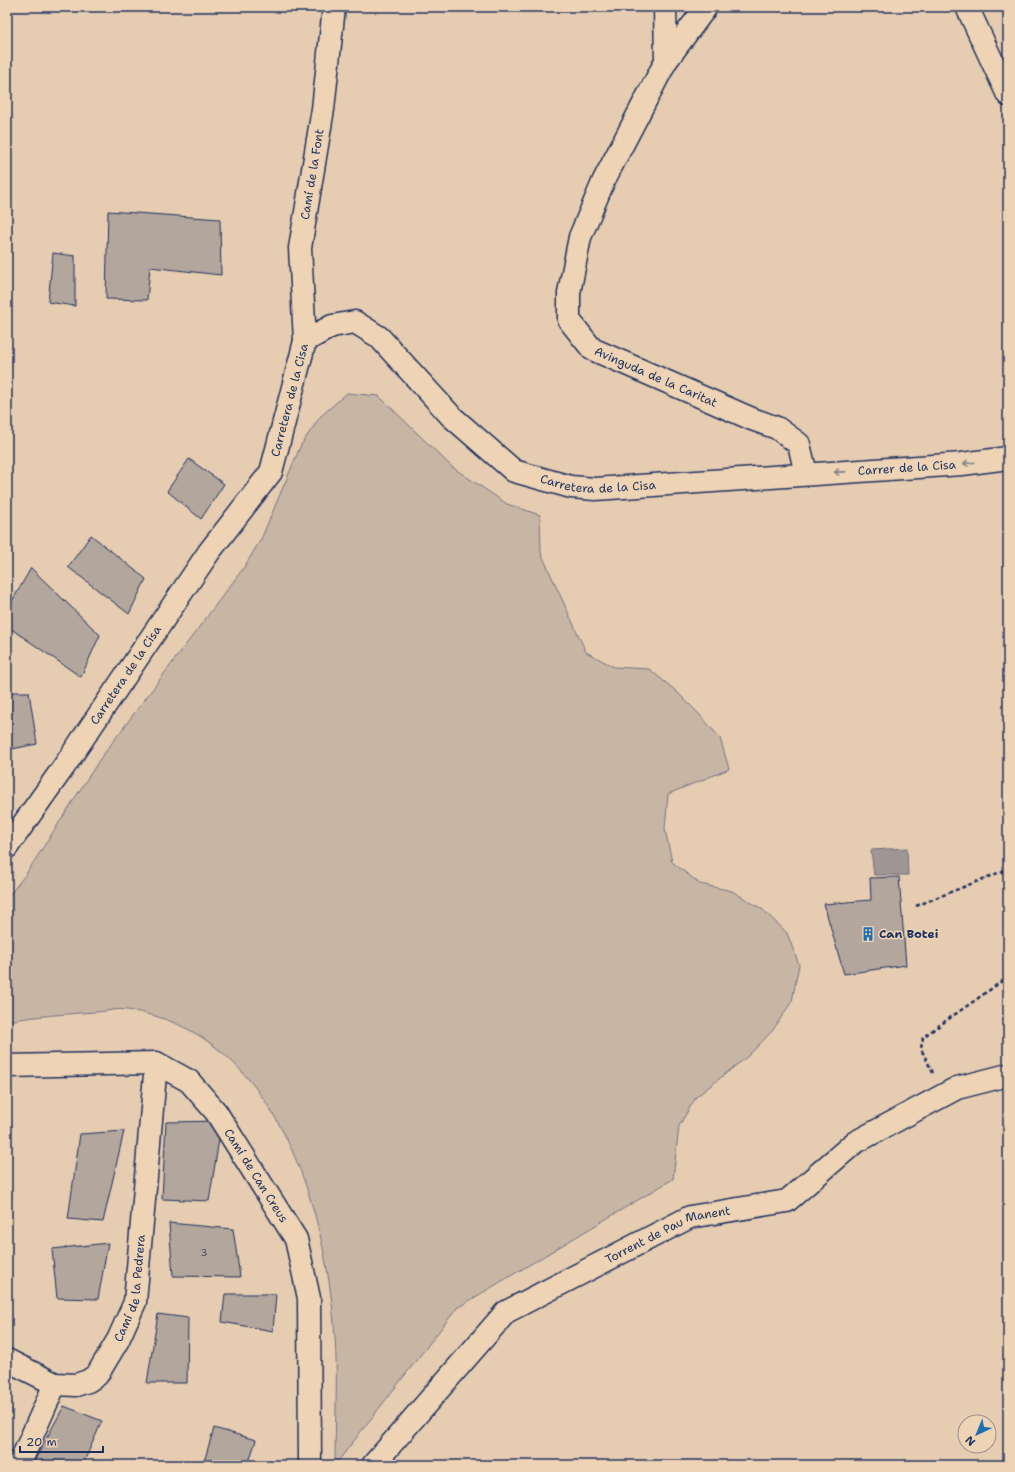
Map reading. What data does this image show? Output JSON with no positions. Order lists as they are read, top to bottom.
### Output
{
  "streets": {
    "street": [
      "Camí de la Font",
      "Avinguda de la Caritat",
      "Carretera de la Cisa",
      "Carrer de la Cisa",
      "Camí de Can Creus",
      "Torrent de Pau Manent",
      "Camí de la Pedrera"
    ]
  },
  "crossings": [
    ["Camí de la Font", "Carretera de la Cisa"],
    ["Avinguda de la Caritat", "Carretera de la Cisa"],
    ["Avinguda de la Caritat", "Carrer de la Cisa"],
    ["Carretera de la Cisa", "Carrer de la Cisa"],
    ["Camí de Can Creus", "Camí de la Pedrera"]
  ],
  "one_way": ["Carrer de la Cisa"],
  "places": {
    "building": ["Can Botei"]
  },
  "house_numbers": ["3"],
  "scale_bar": "20 m",
  "north": "bottom left"
}
